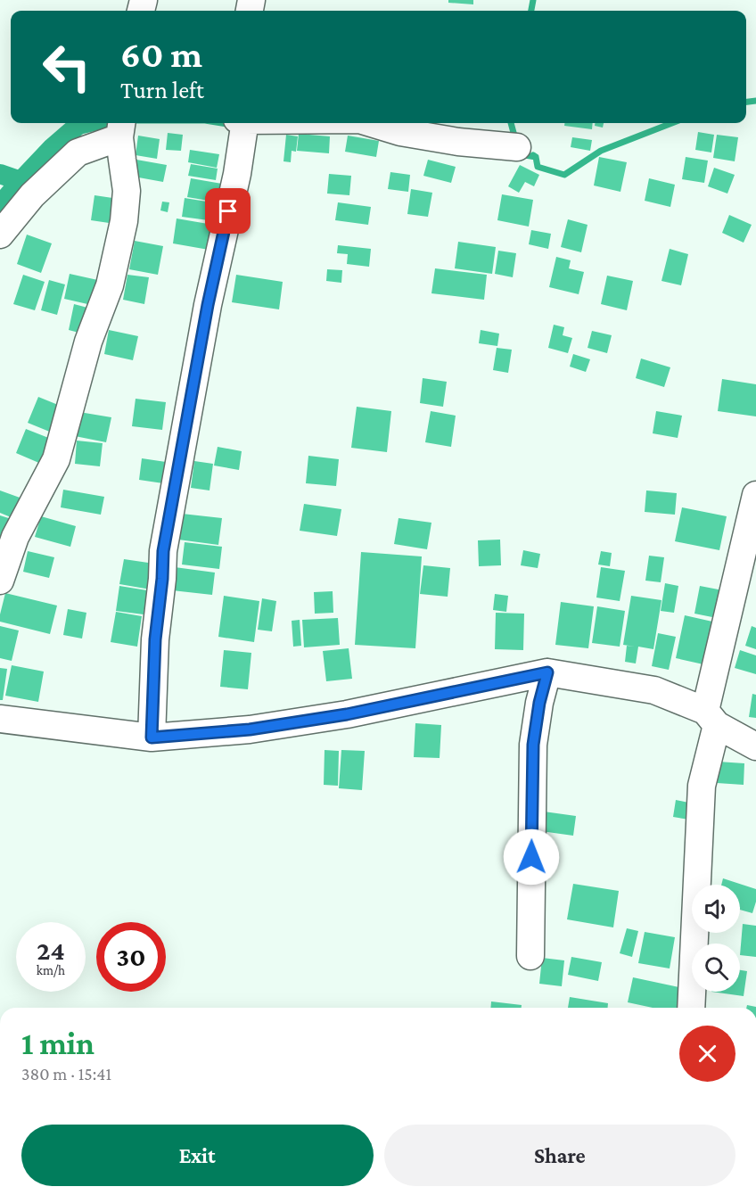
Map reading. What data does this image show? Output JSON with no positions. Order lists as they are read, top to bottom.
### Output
{
  "page": {
    "turn": ["60 m", "Turn left"],
    "speed": "24 km/h",
    "limit": "30",
    "heading": ["1 min", "380 m · 15:41"],
    "buttons": ["Exit", "Share"]
  }
}
